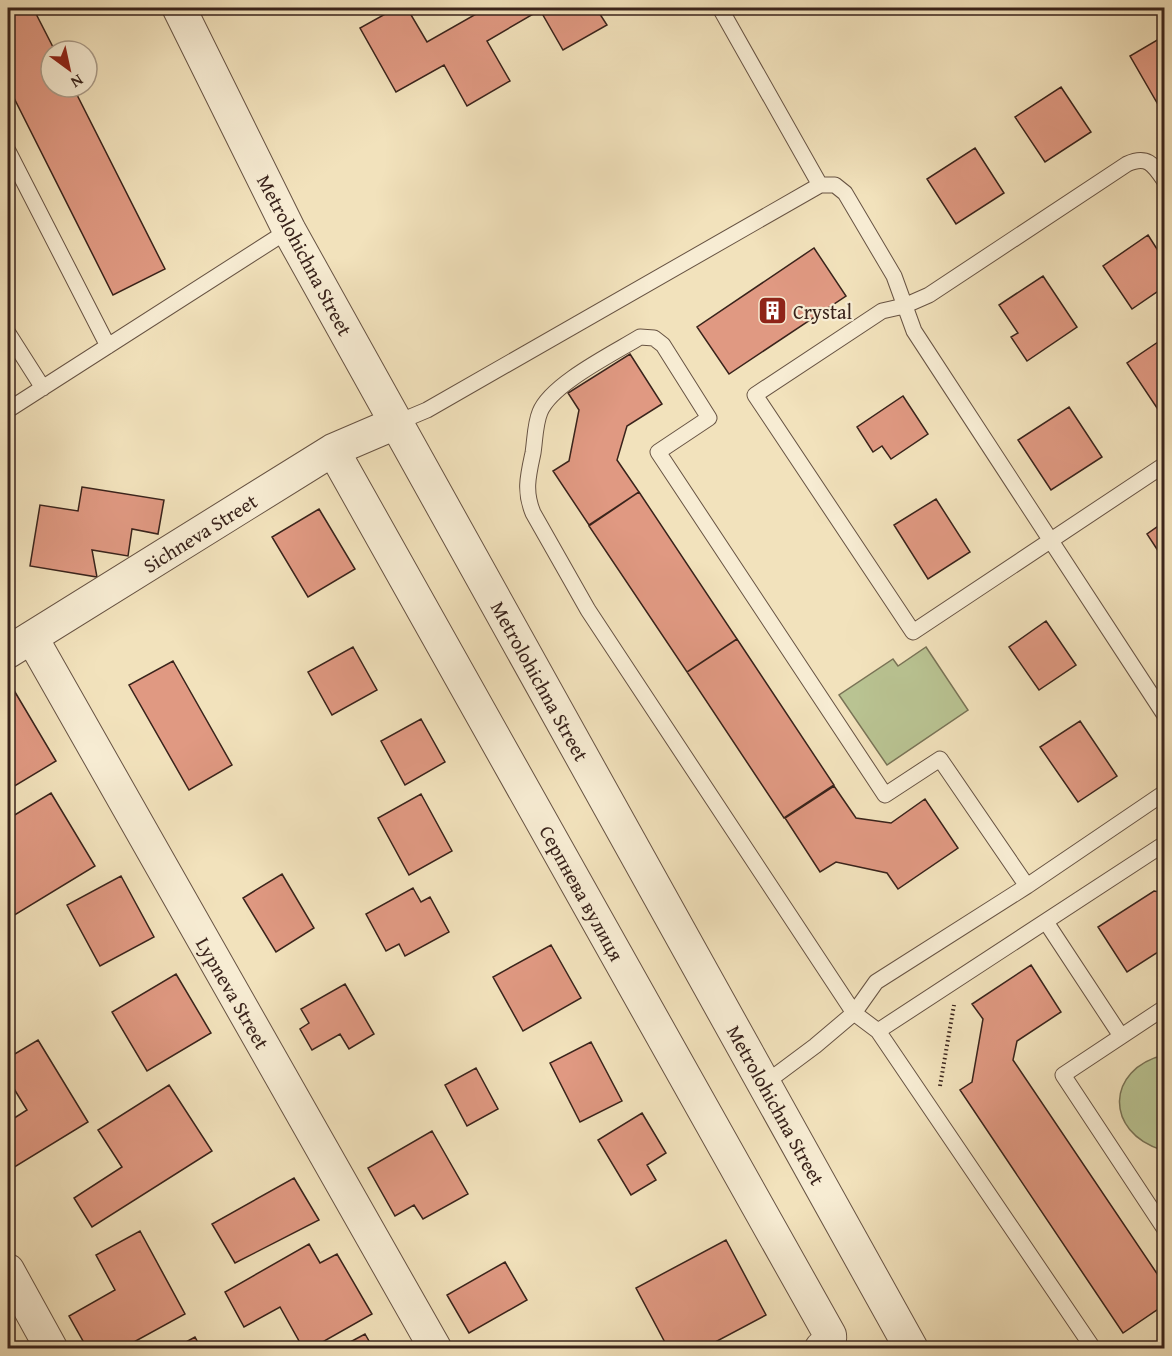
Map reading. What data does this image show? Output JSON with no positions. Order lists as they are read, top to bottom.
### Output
{
  "streets": {
    "street": [
      "Metrolohichna Street",
      "Sichneva Street",
      "Серпнева вулиця",
      "Lypneva Street"
    ]
  },
  "crossings": [
    ["Metrolohichna Street", "Sichneva Street"],
    ["Sichneva Street", "Серпнева вулиця"],
    ["Sichneva Street", "Lypneva Street"]
  ],
  "places": {
    "building": ["Crystal"]
  },
  "north": "bottom right"
}
